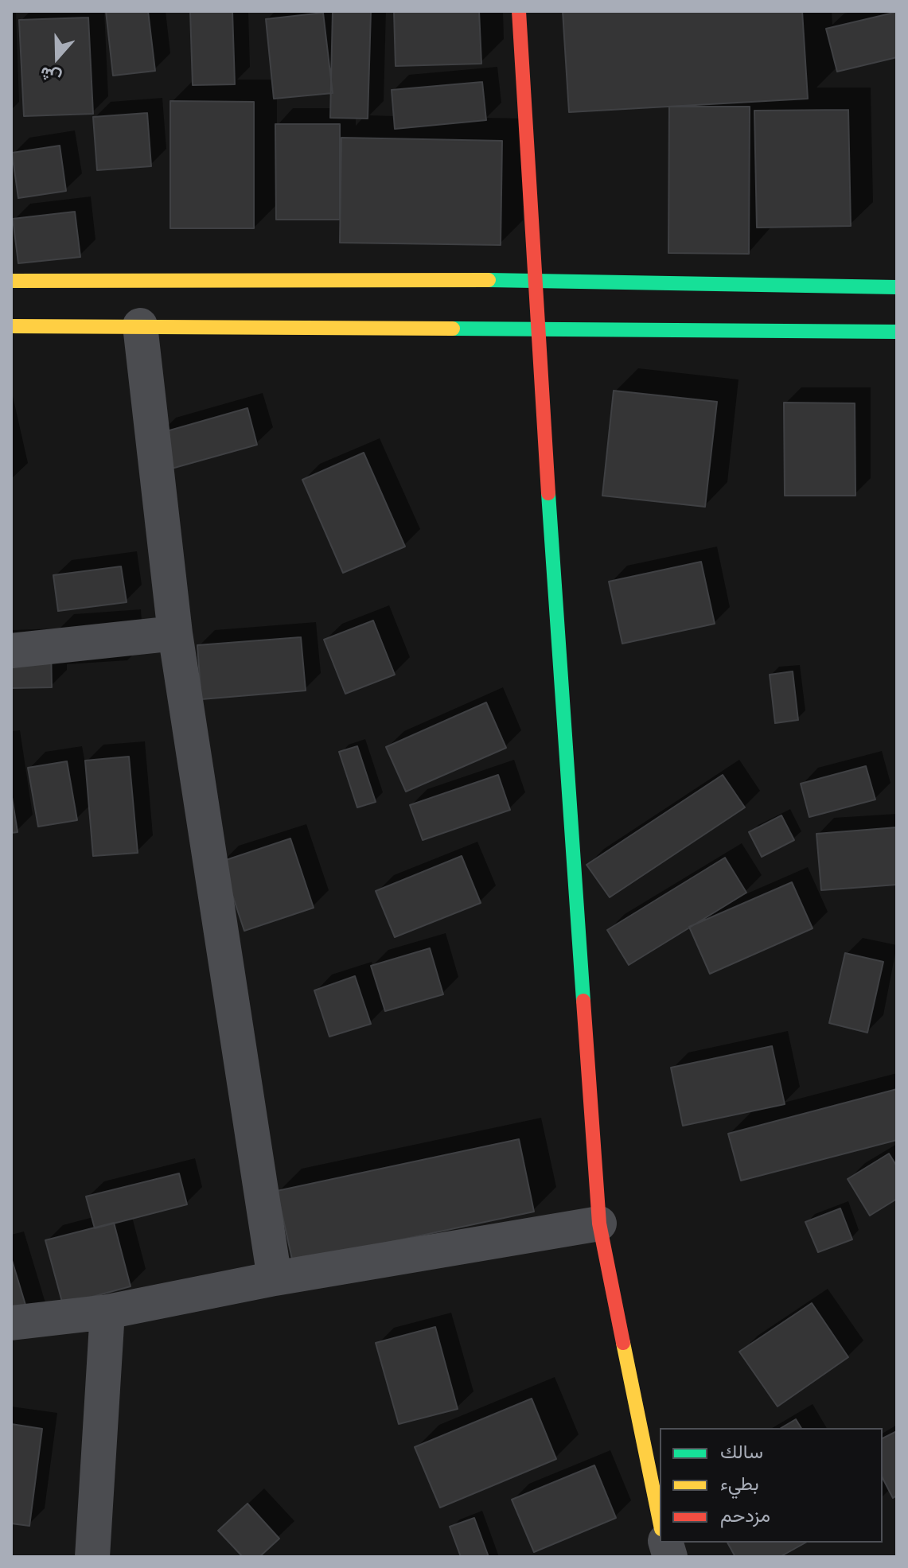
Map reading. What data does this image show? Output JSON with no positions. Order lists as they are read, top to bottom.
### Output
{
  "legend": ["سالك", "بطيء", "مزدحم"],
  "north": "bottom"
}
